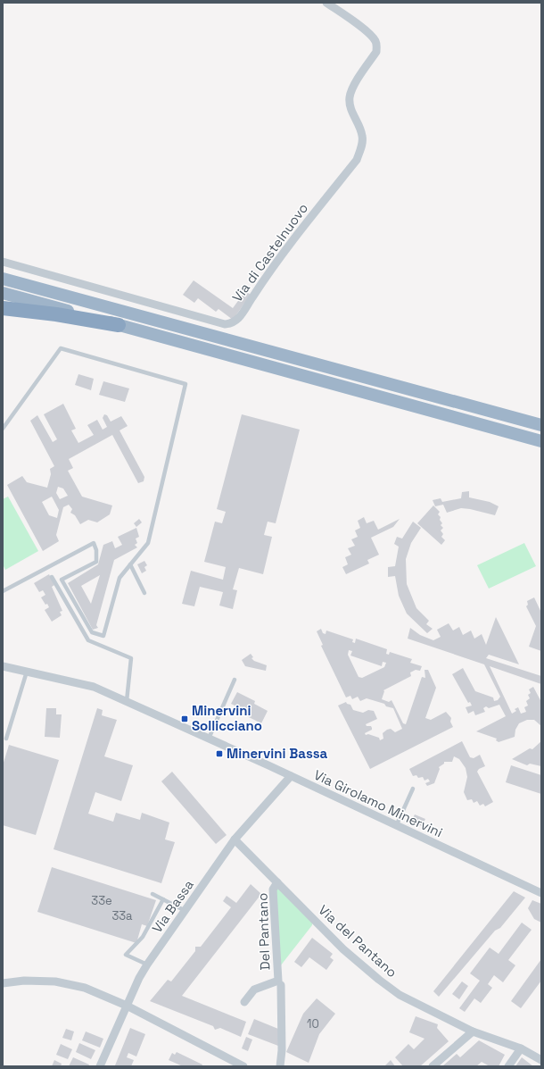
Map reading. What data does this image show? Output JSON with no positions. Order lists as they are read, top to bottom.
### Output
{
  "streets": {
    "street": [
      "Via di Castelnuovo",
      "Via Girolamo Minervini",
      "Via Bassa",
      "Del Pantano",
      "Via del Pantano"
    ]
  },
  "crossings": [
    ["Via Girolamo Minervini", "Via Bassa"],
    ["Via Bassa", "Via del Pantano"],
    ["Del Pantano", "Via del Pantano"]
  ],
  "places": {
    "transit": ["Minervini Sollicciano", "Minervini Bassa"]
  },
  "house_numbers": ["33e", "33a", "10"]
}
